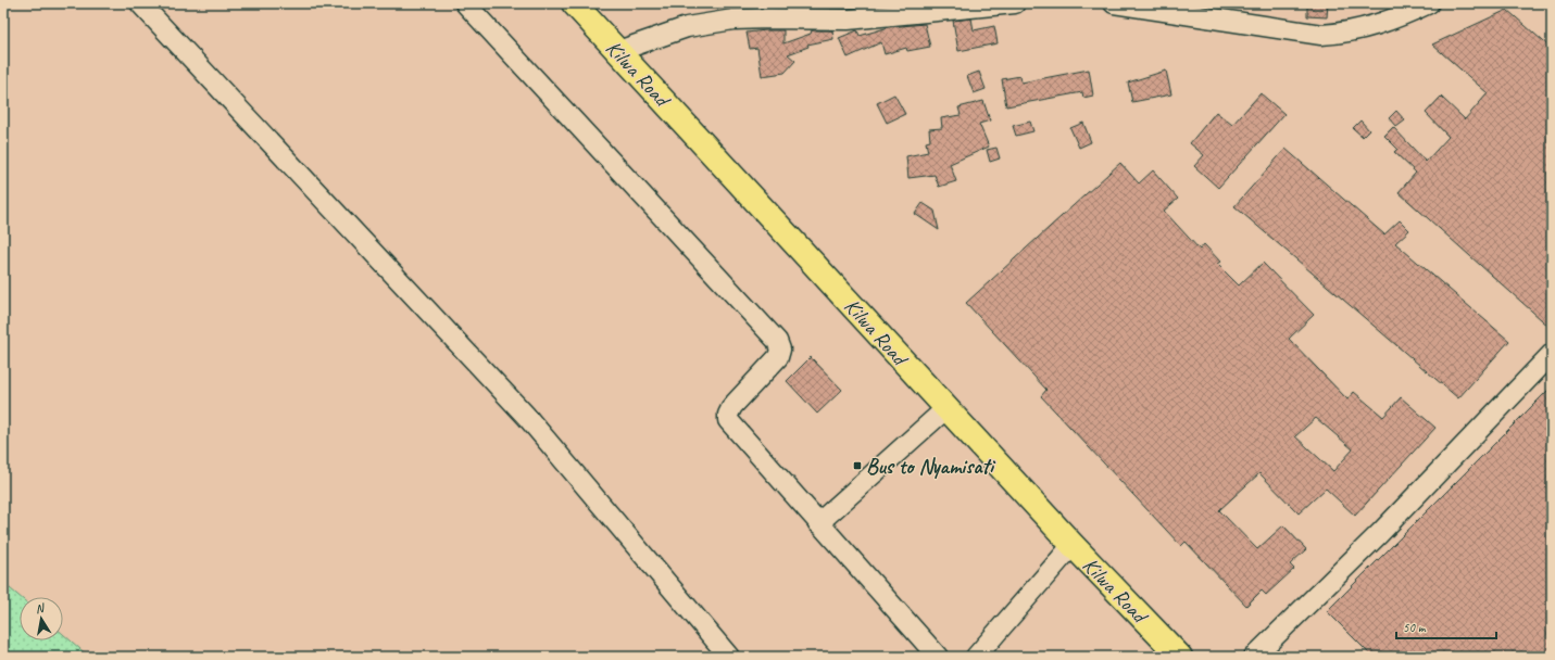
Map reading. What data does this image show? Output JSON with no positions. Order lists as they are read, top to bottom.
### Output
{
  "streets": {
    "highway": ["Kilwa Road"]
  },
  "places": {
    "transit": ["Bus to Nyamisati"]
  },
  "scale_bar": "50 m",
  "north": "top"
}
